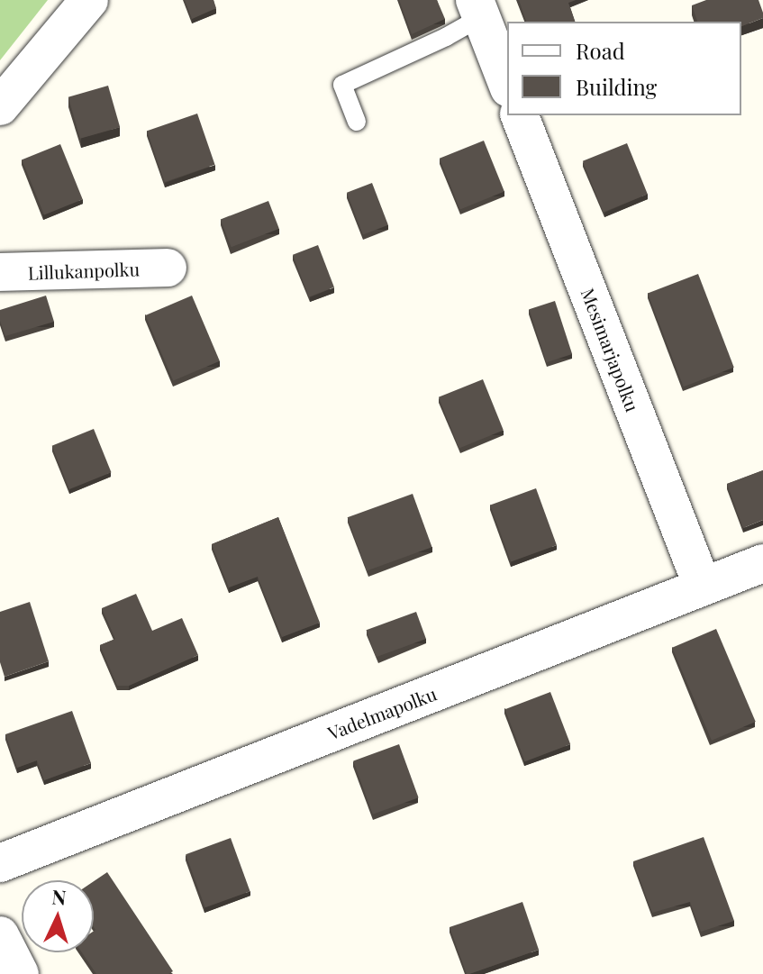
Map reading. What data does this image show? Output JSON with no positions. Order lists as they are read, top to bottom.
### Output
{
  "streets": {
    "street": ["Lillukanpolku", "Mesimarjapolku", "Vadelmapolku"]
  },
  "crossings": [
    ["Mesimarjapolku", "Vadelmapolku"]
  ],
  "legend": ["Road", "Building"],
  "north": "top"
}
